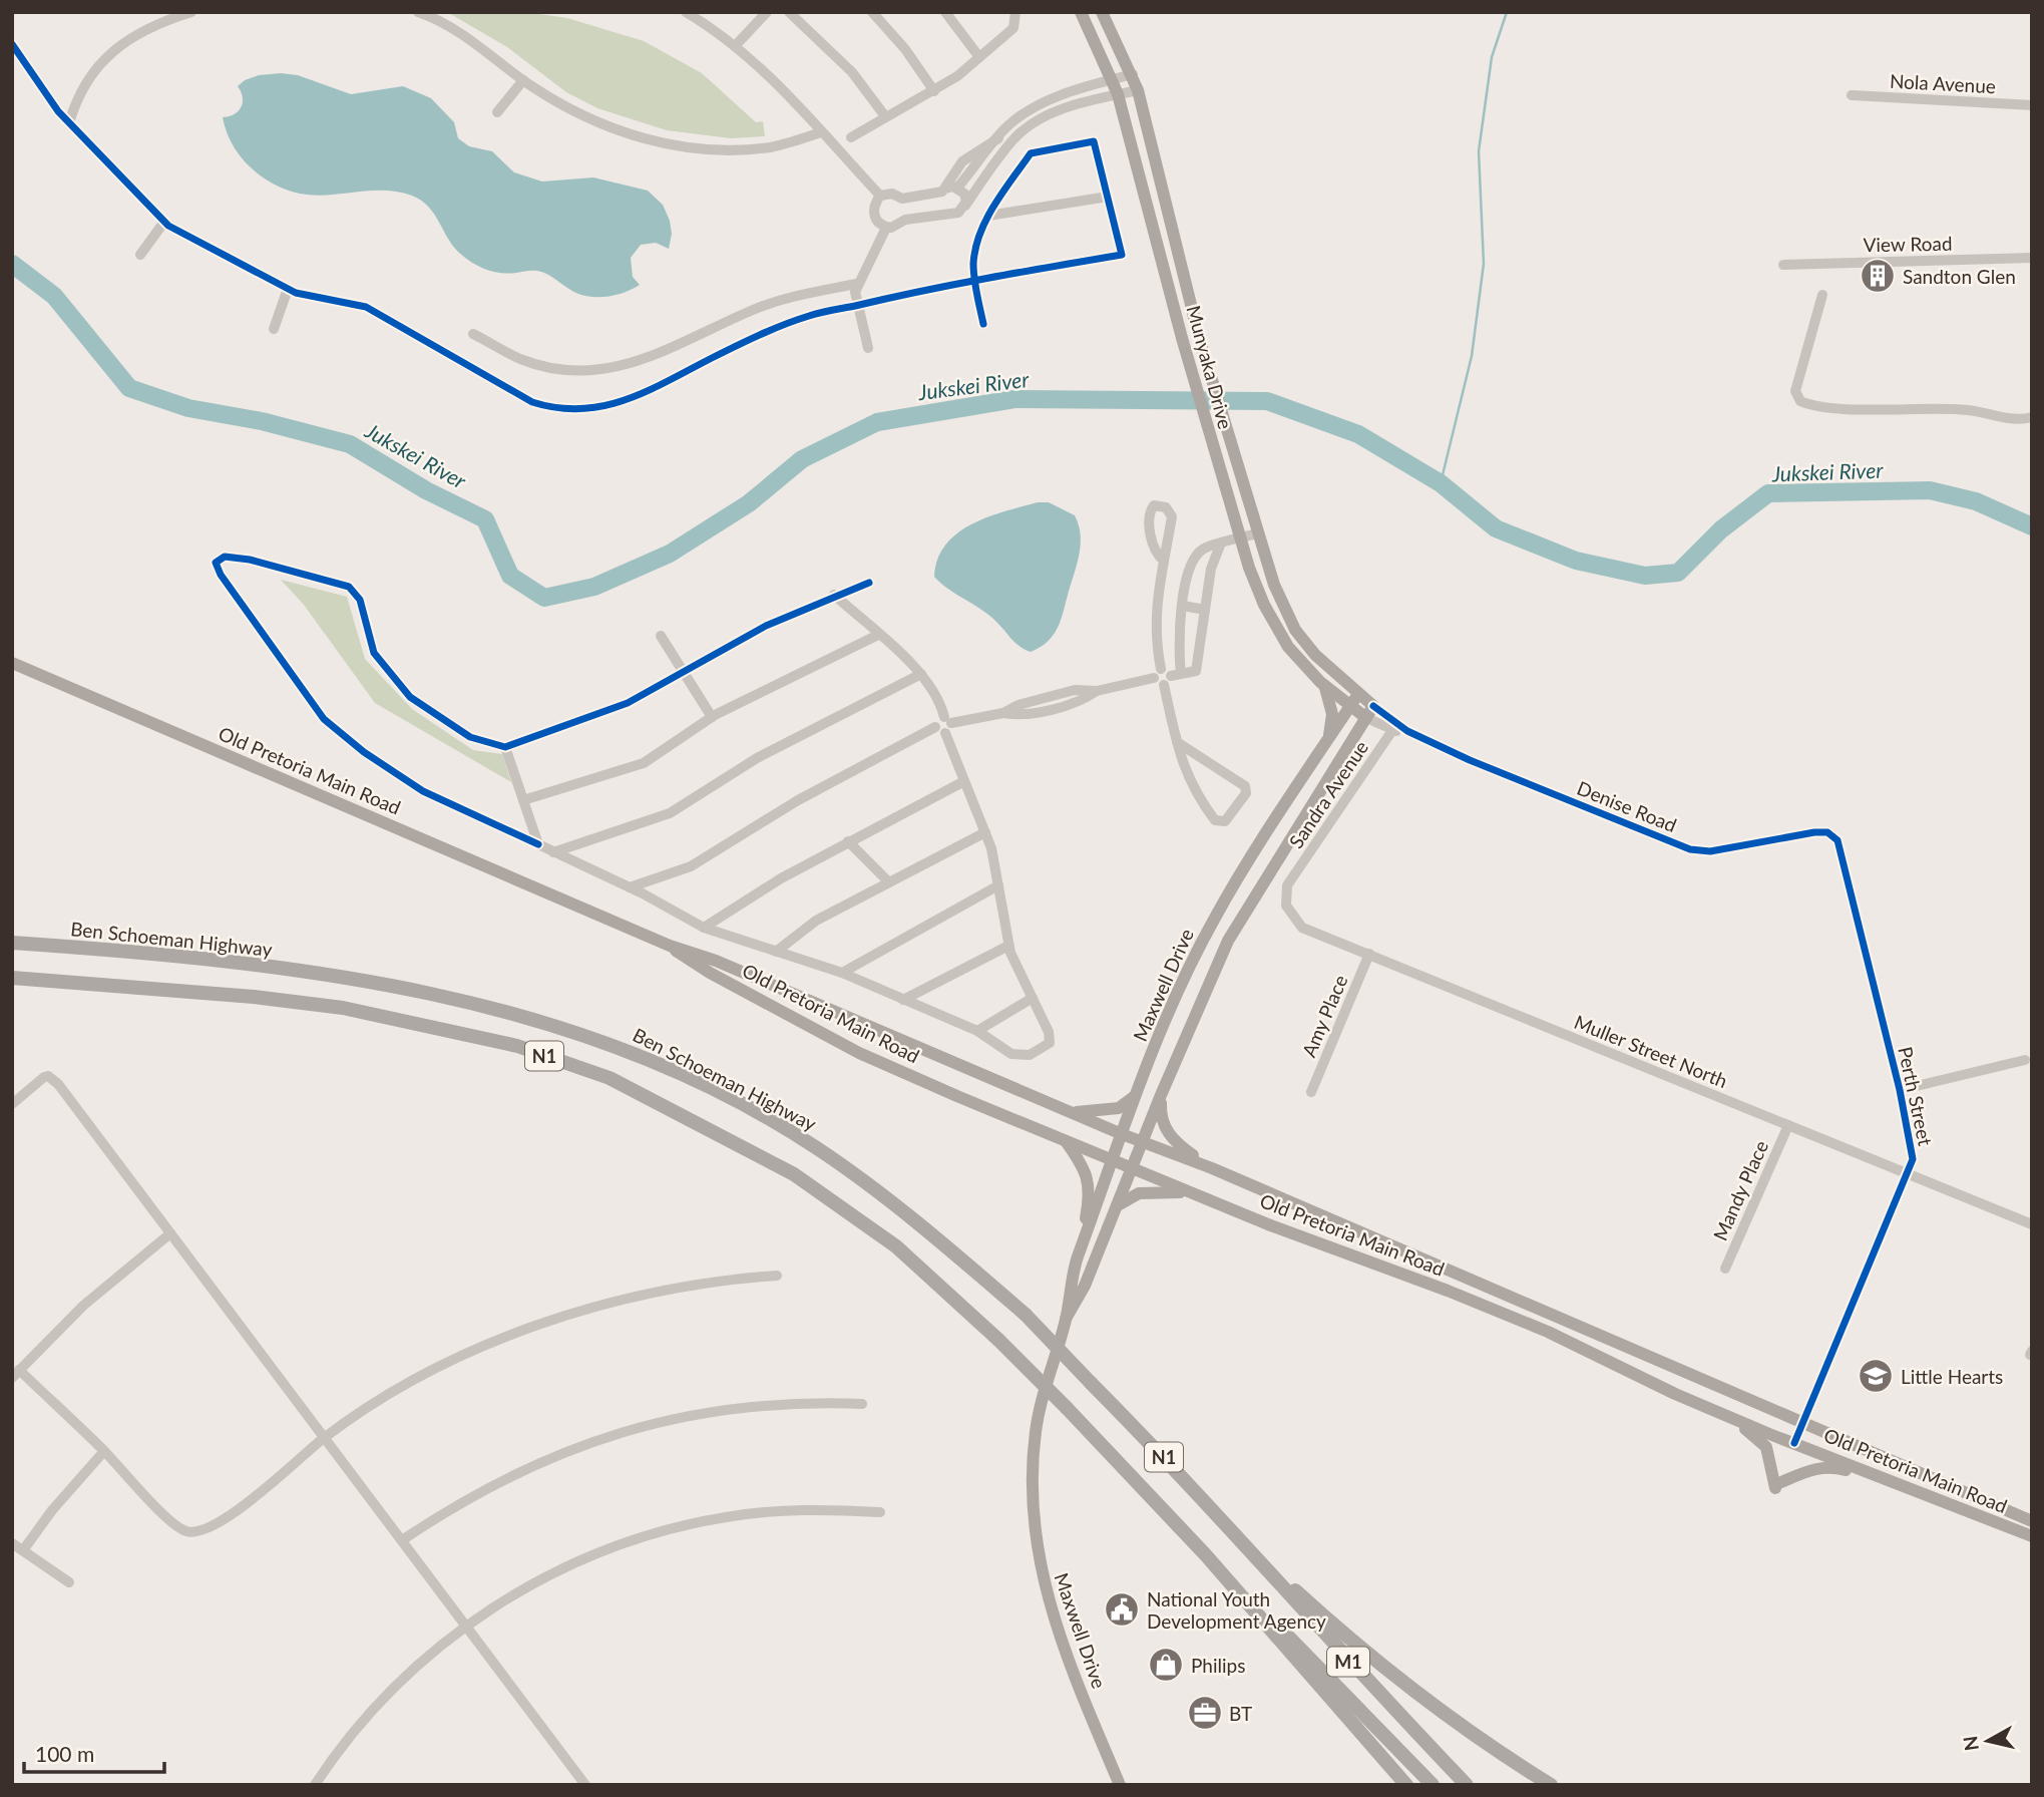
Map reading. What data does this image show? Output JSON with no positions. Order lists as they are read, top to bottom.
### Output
{
  "streets": {
    "highway": ["Ben Schoeman Highway", "N1", "M1"],
    "main road": ["Munyaka Drive", "Old Pretoria Main Road", "Maxwell Drive"],
    "street": [
      "Nola Avenue",
      "View Road",
      "Sandra Avenue",
      "Denise Road",
      "Amy Place",
      "Muller Street North",
      "Perth Street",
      "Mandy Place"
    ]
  },
  "crossings": [
    ["Munyaka Drive", "Denise Road"],
    ["Munyaka Drive", "Maxwell Drive"],
    ["Old Pretoria Main Road", "Maxwell Drive"],
    ["Old Pretoria Main Road", "Perth Street"],
    ["Sandra Avenue", "Denise Road"],
    ["Sandra Avenue", "Muller Street North"],
    ["Denise Road", "Maxwell Drive"],
    ["Denise Road", "Perth Street"],
    ["Ben Schoeman Highway", "M1"],
    ["Amy Place", "Muller Street North"],
    ["Muller Street North", "Perth Street"],
    ["Muller Street North", "Mandy Place"],
    ["N1", "M1"]
  ],
  "water": ["Jukskei River"],
  "places": {
    "building": ["Sandton Glen"],
    "school or university": ["Little Hearts"],
    "public building": ["National Youth Development Agency"],
    "shop": ["Philips"],
    "office": ["BT"]
  },
  "scale_bar": "100 m",
  "north": "left"
}
